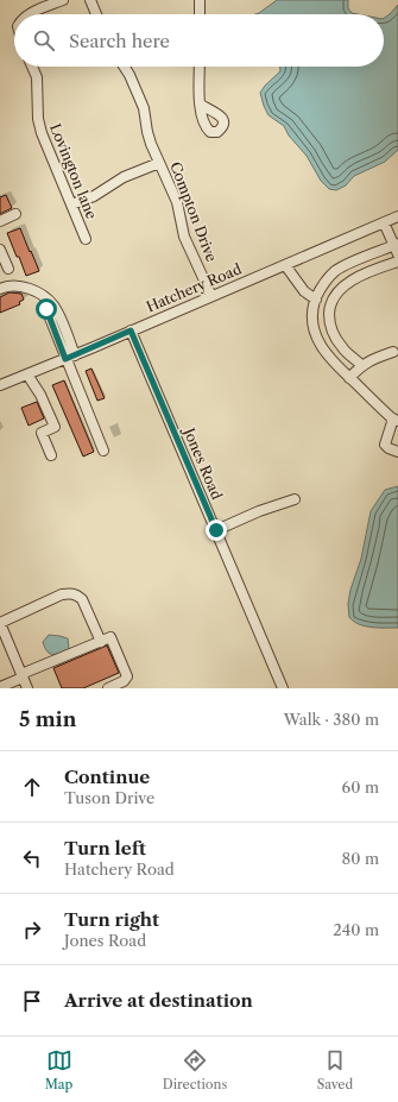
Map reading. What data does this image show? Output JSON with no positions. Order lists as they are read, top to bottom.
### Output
{
  "streets": {
    "street": [
      "Lovington lane",
      "Compton Drive",
      "Hatchery Road",
      "Jones Road"
    ]
  },
  "crossings": [
    ["Compton Drive", "Hatchery Road"],
    ["Hatchery Road", "Jones Road"]
  ],
  "page": {
    "search": "Search here",
    "heading": ["5 min", "Walk · 380 m"],
    "list": [
      ["Continue", "Tuson Drive", "60 m"],
      ["Turn left", "Hatchery Road", "80 m"],
      ["Turn right", "Jones Road", "240 m"],
      "Arrive at destination"
    ],
    "nav": ["Map", "Directions", "Saved"]
  }
}
